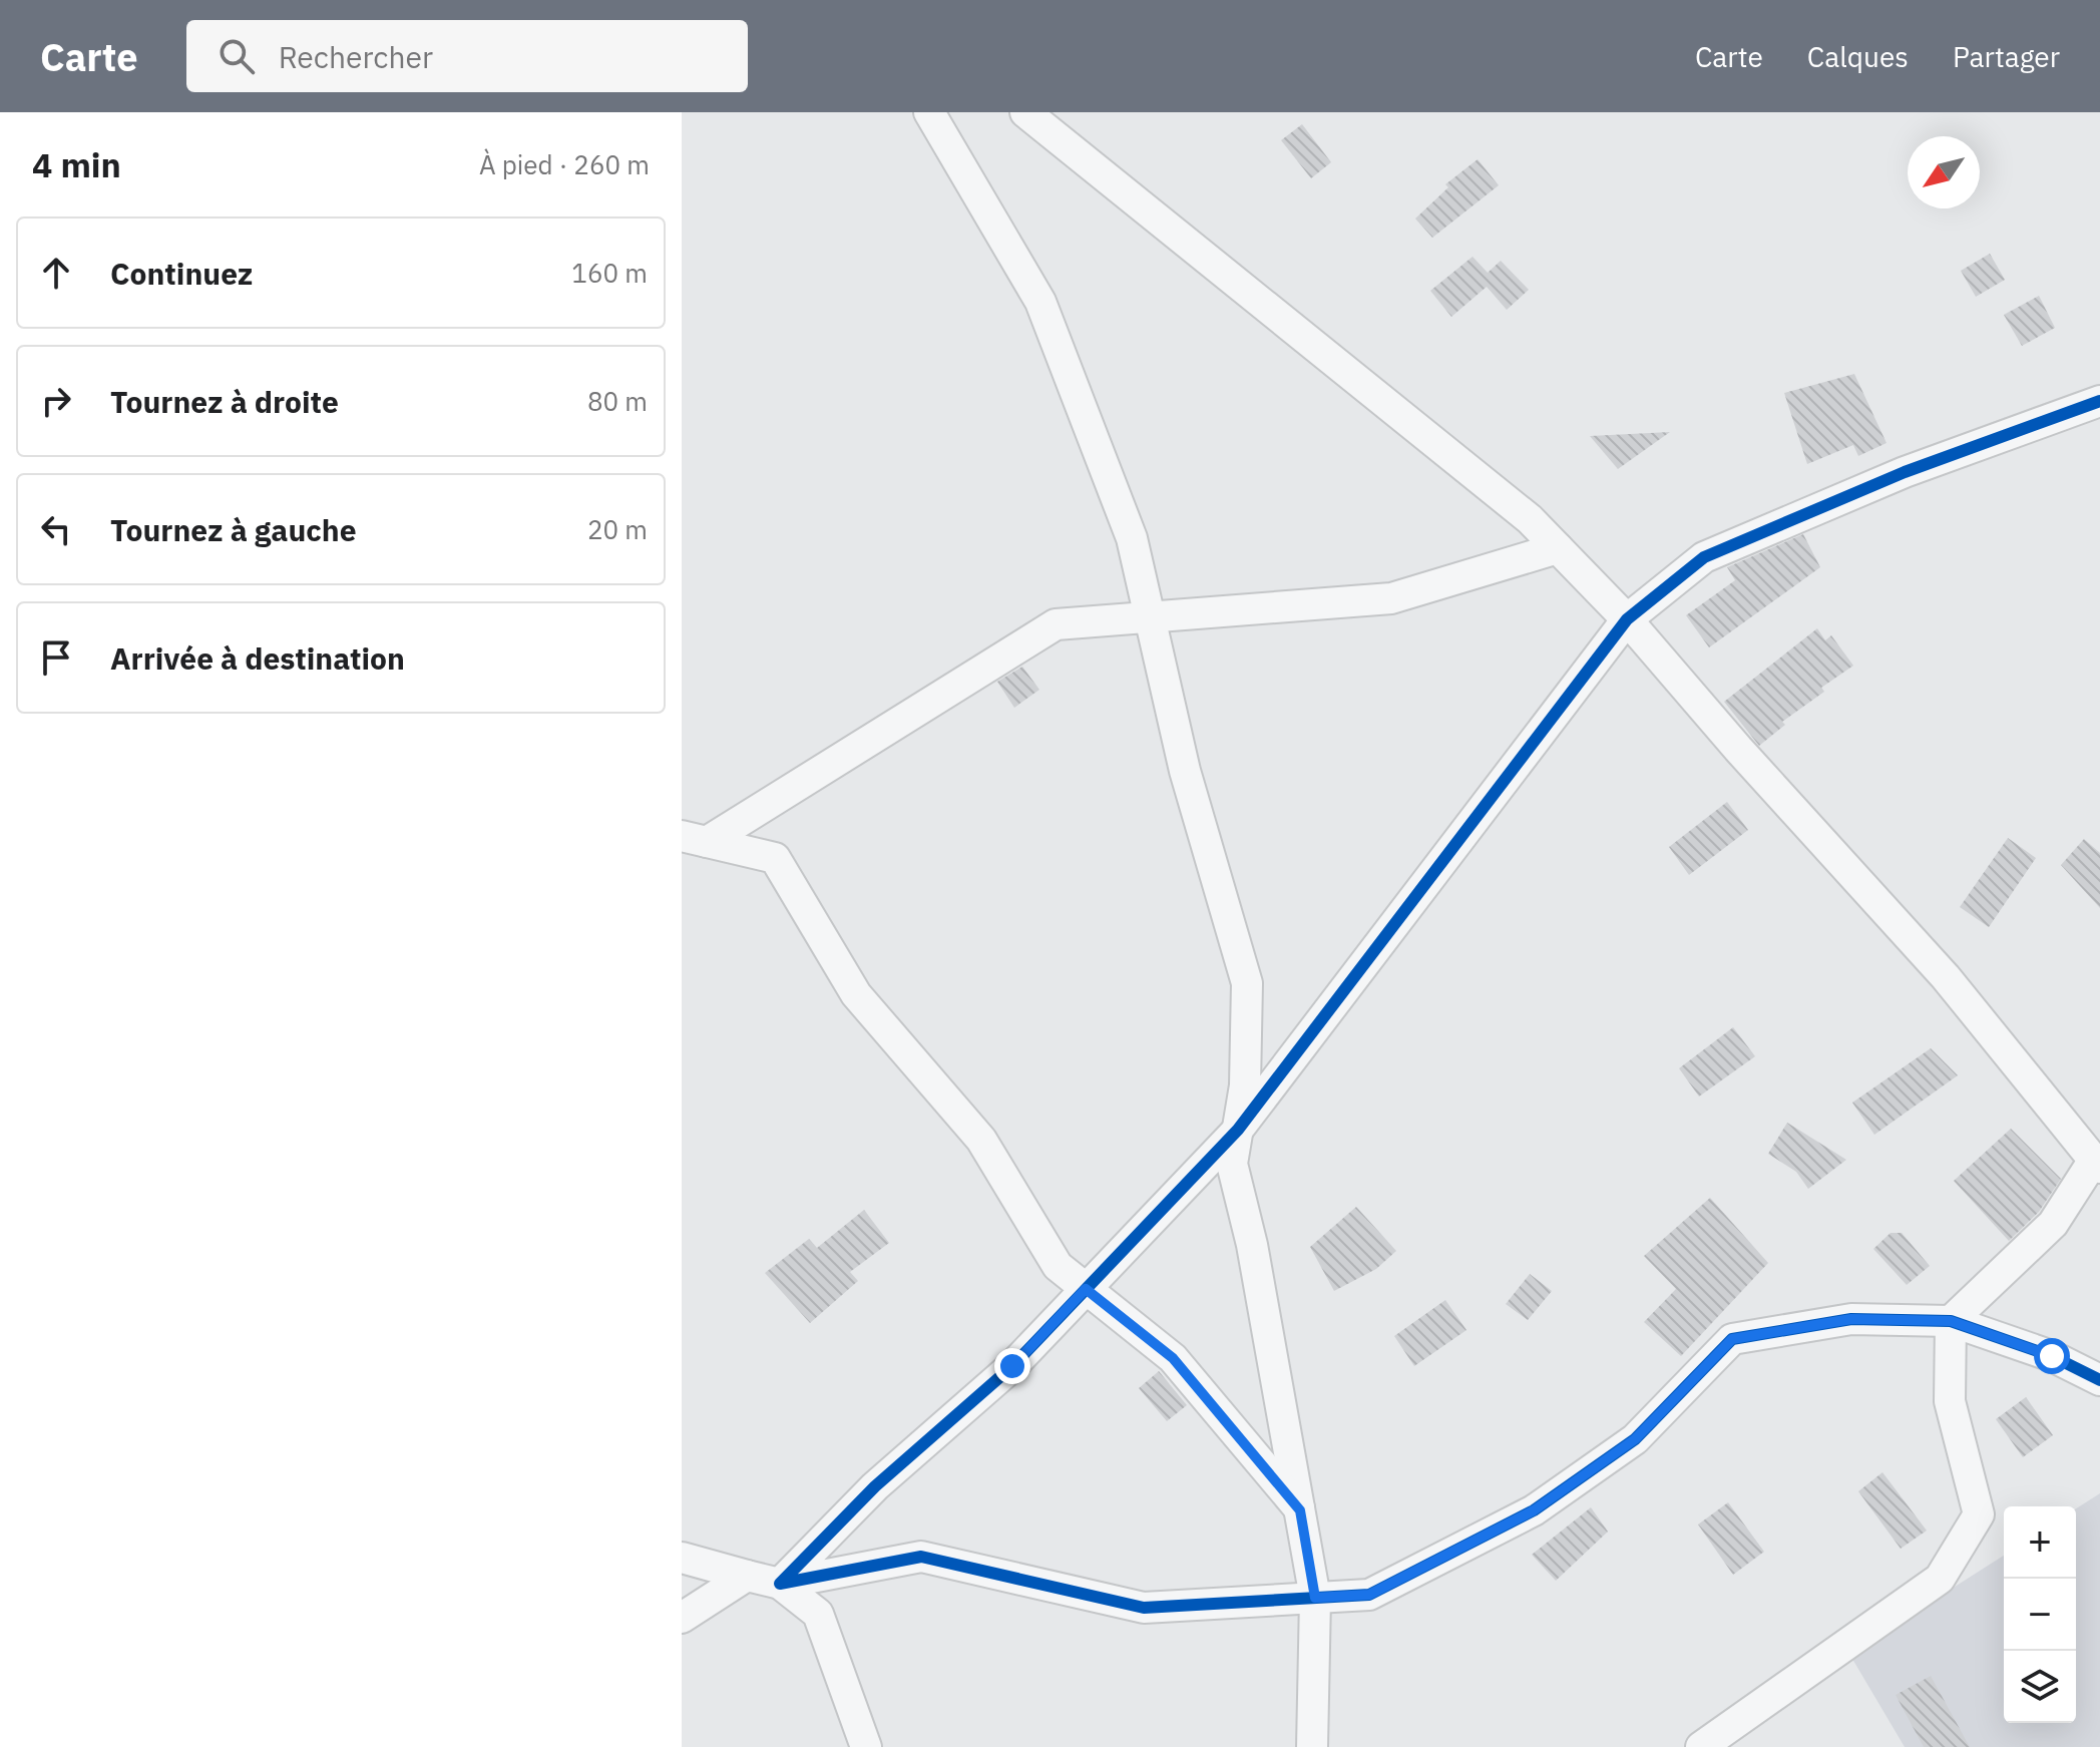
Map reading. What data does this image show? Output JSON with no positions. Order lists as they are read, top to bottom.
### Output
{
  "north": "bottom left",
  "page": {
    "header": "Carte",
    "search": "Rechercher",
    "nav": ["Carte", "Calques", "Partager"],
    "heading": ["4 min", "À pied · 260 m"],
    "list": [
      ["Continuez", "160 m"],
      ["Tournez à droite", "80 m"],
      ["Tournez à gauche", "20 m"],
      "Arrivée à destination"
    ],
    "map_buttons": ["+", "−"]
  }
}
